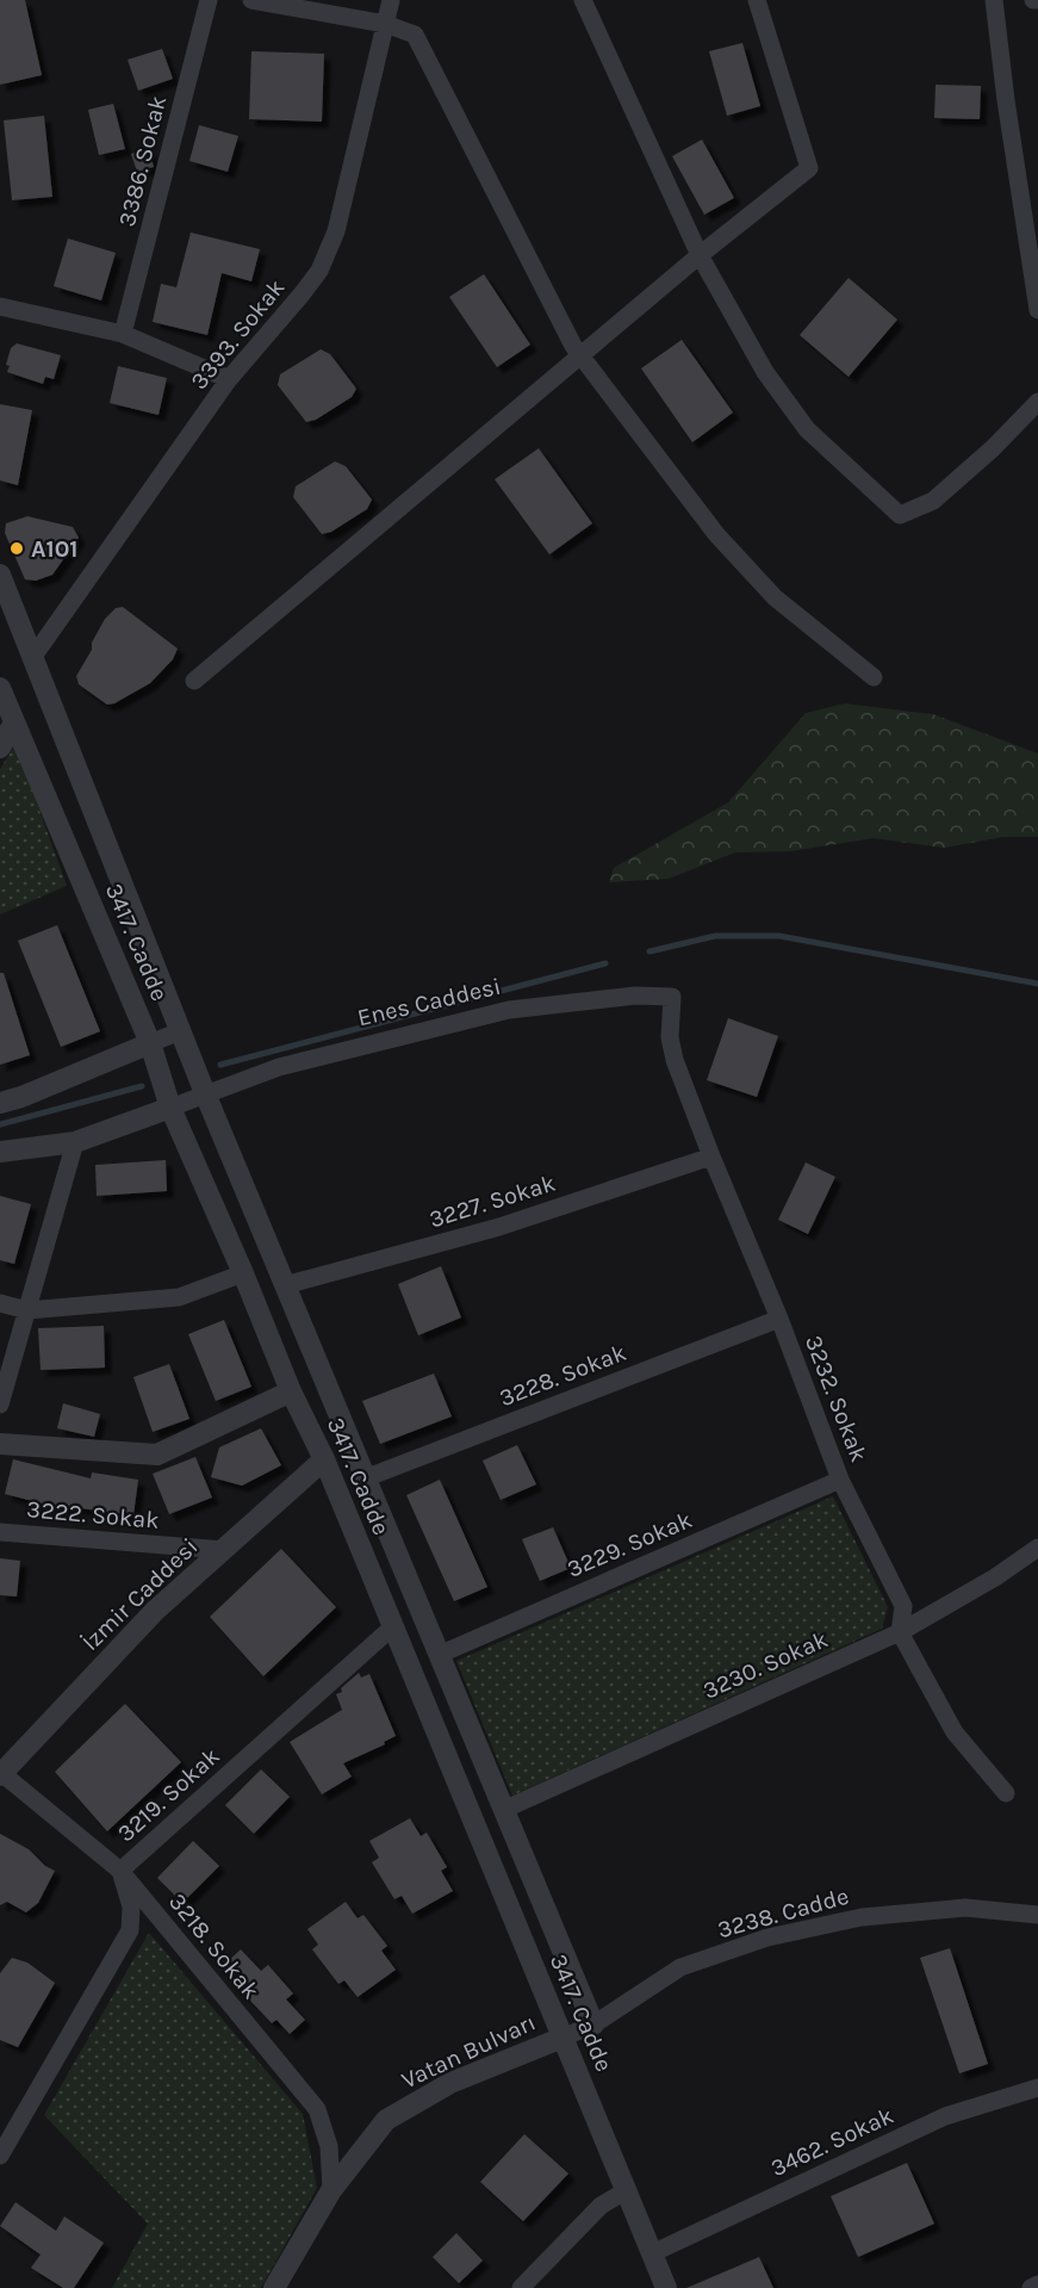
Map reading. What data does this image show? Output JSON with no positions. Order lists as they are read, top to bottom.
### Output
{
  "streets": {
    "street": [
      "3386. Sokak",
      "3393. Sokak",
      "3417. Cadde",
      "Enes Caddesi",
      "3227. Sokak",
      "3228. Sokak",
      "3232. Sokak",
      "3222. Sokak",
      "3229. Sokak",
      "İzmir Caddesi",
      "3230. Sokak",
      "3219. Sokak",
      "3238. Cadde",
      "3218. Sokak",
      "Vatan Bulvarı",
      "3462. Sokak"
    ]
  },
  "crossings": [
    ["3393. Sokak", "3417. Cadde"],
    ["3417. Cadde", "Enes Caddesi"],
    ["3417. Cadde", "3227. Sokak"],
    ["3417. Cadde", "3228. Sokak"],
    ["3417. Cadde", "3229. Sokak"],
    ["3417. Cadde", "İzmir Caddesi"],
    ["3417. Cadde", "3230. Sokak"],
    ["3417. Cadde", "3219. Sokak"],
    ["3417. Cadde", "3238. Cadde"],
    ["3417. Cadde", "Vatan Bulvarı"],
    ["3417. Cadde", "3462. Sokak"],
    ["Enes Caddesi", "3232. Sokak"],
    ["3227. Sokak", "3232. Sokak"],
    ["3228. Sokak", "3232. Sokak"],
    ["3232. Sokak", "3229. Sokak"],
    ["3232. Sokak", "3230. Sokak"],
    ["3222. Sokak", "İzmir Caddesi"],
    ["İzmir Caddesi", "3218. Sokak"],
    ["3219. Sokak", "3218. Sokak"],
    ["3238. Cadde", "Vatan Bulvarı"],
    ["3218. Sokak", "Vatan Bulvarı"]
  ],
  "places": ["A101"]
}
